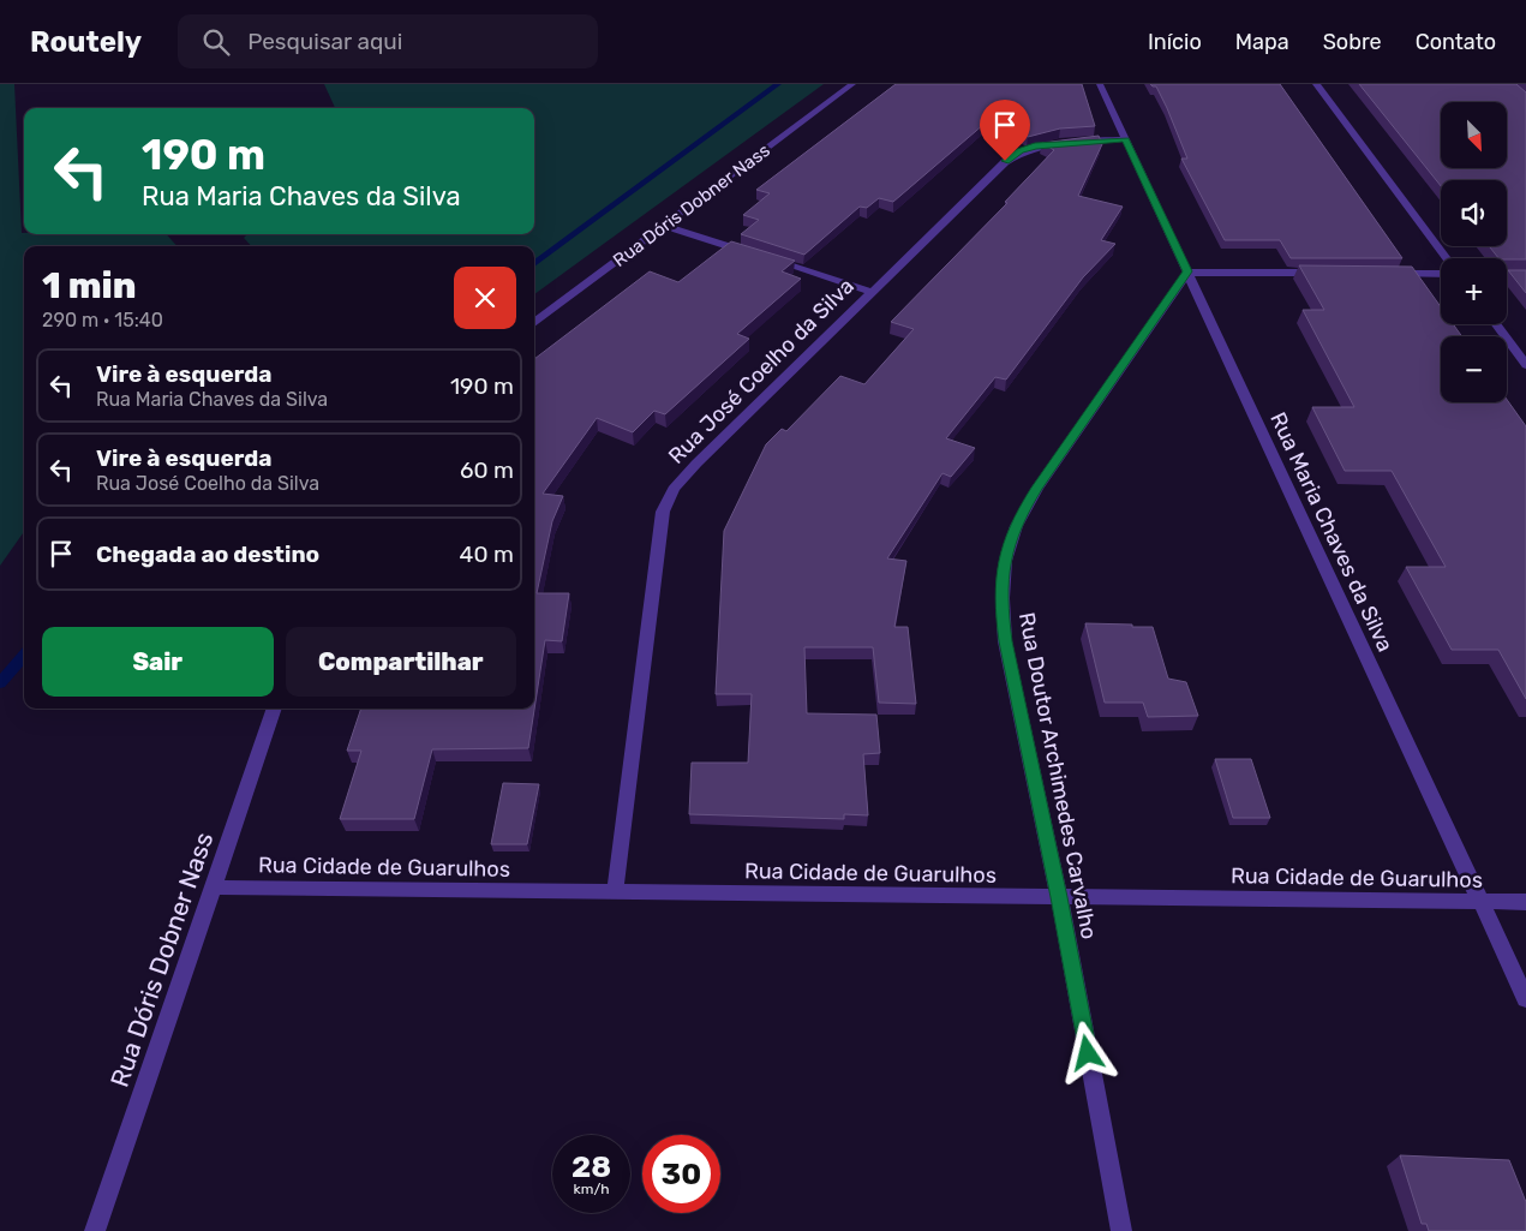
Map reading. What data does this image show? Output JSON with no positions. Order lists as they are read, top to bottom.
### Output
{
  "streets": {
    "street": [
      "Rua Dóris Dobner Nass",
      "Rua José Coelho da Silva",
      "Rua Maria Chaves da Silva",
      "Rua Doutor Archimedes Carvalho",
      "Rua Cidade de Guarulhos"
    ]
  },
  "crossings": [
    ["Rua Dóris Dobner Nass", "Rua Cidade de Guarulhos"],
    ["Rua José Coelho da Silva", "Rua Maria Chaves da Silva"],
    ["Rua José Coelho da Silva", "Rua Cidade de Guarulhos"],
    ["Rua Maria Chaves da Silva", "Rua Doutor Archimedes Carvalho"],
    ["Rua Maria Chaves da Silva", "Rua Cidade de Guarulhos"],
    ["Rua Doutor Archimedes Carvalho", "Rua Cidade de Guarulhos"]
  ],
  "north": "bottom right",
  "page": {
    "header": "Routely",
    "search": "Pesquisar aqui",
    "nav": [
      "Início",
      "Mapa",
      "Sobre",
      "Contato"
    ],
    "map_buttons": ["+", "−"],
    "turn": ["190 m", "Rua Maria Chaves da Silva"],
    "heading": ["1 min", "290 m · 15:40"],
    "list": [
      {
        "name": "Vire à esquerda",
        "note": "Rua Maria Chaves da Silva",
        "value": "190 m"
      },
      {
        "name": "Vire à esquerda",
        "note": "Rua José Coelho da Silva",
        "value": "60 m"
      },
      {
        "name": "Chegada ao destino",
        "value": "40 m"
      }
    ],
    "buttons": ["Sair", "Compartilhar"],
    "speed": "28 km/h",
    "limit": "30"
  }
}
